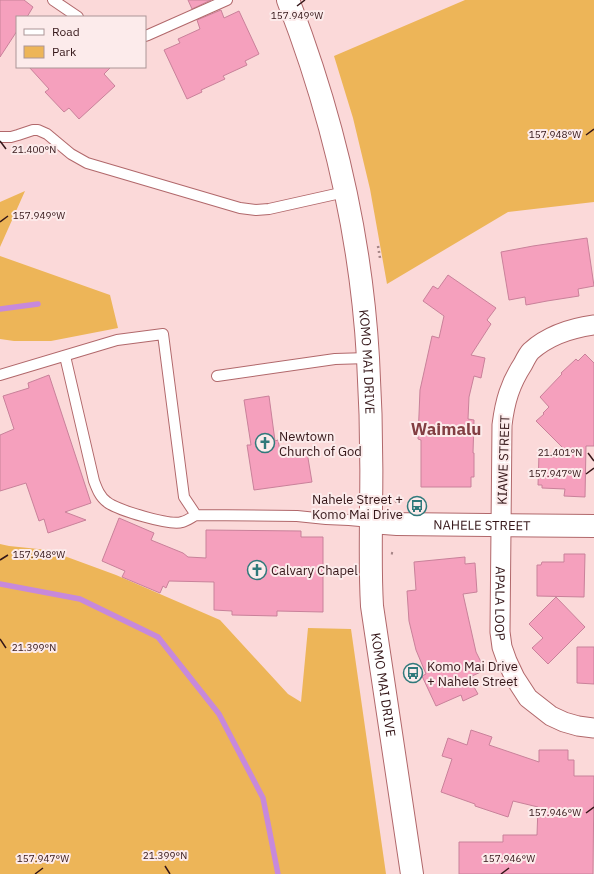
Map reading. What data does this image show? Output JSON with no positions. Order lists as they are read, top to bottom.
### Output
{
  "streets": {
    "street": [
      "KOMO MAI DRIVE",
      "KIAWE STREET",
      "NAHELE STREET",
      "APALA LOOP"
    ]
  },
  "crossings": [
    ["KOMO MAI DRIVE", "NAHELE STREET"],
    ["KIAWE STREET", "NAHELE STREET"],
    ["KIAWE STREET", "APALA LOOP"],
    ["NAHELE STREET", "APALA LOOP"]
  ],
  "districts": ["Waimalu"],
  "places": {
    "church": ["Newtown Church of God", "Calvary Chapel"],
    "bus stop": ["Nahele Street + Komo Mai Drive", "Komo Mai Drive + Nahele Street"]
  },
  "legend": ["Road", "Park"],
  "coordinates": [
    "157.949°W",
    "157.948°W",
    "21.400°N",
    "21.401°N",
    "157.947°W",
    "21.399°N",
    "157.946°W"
  ]
}
